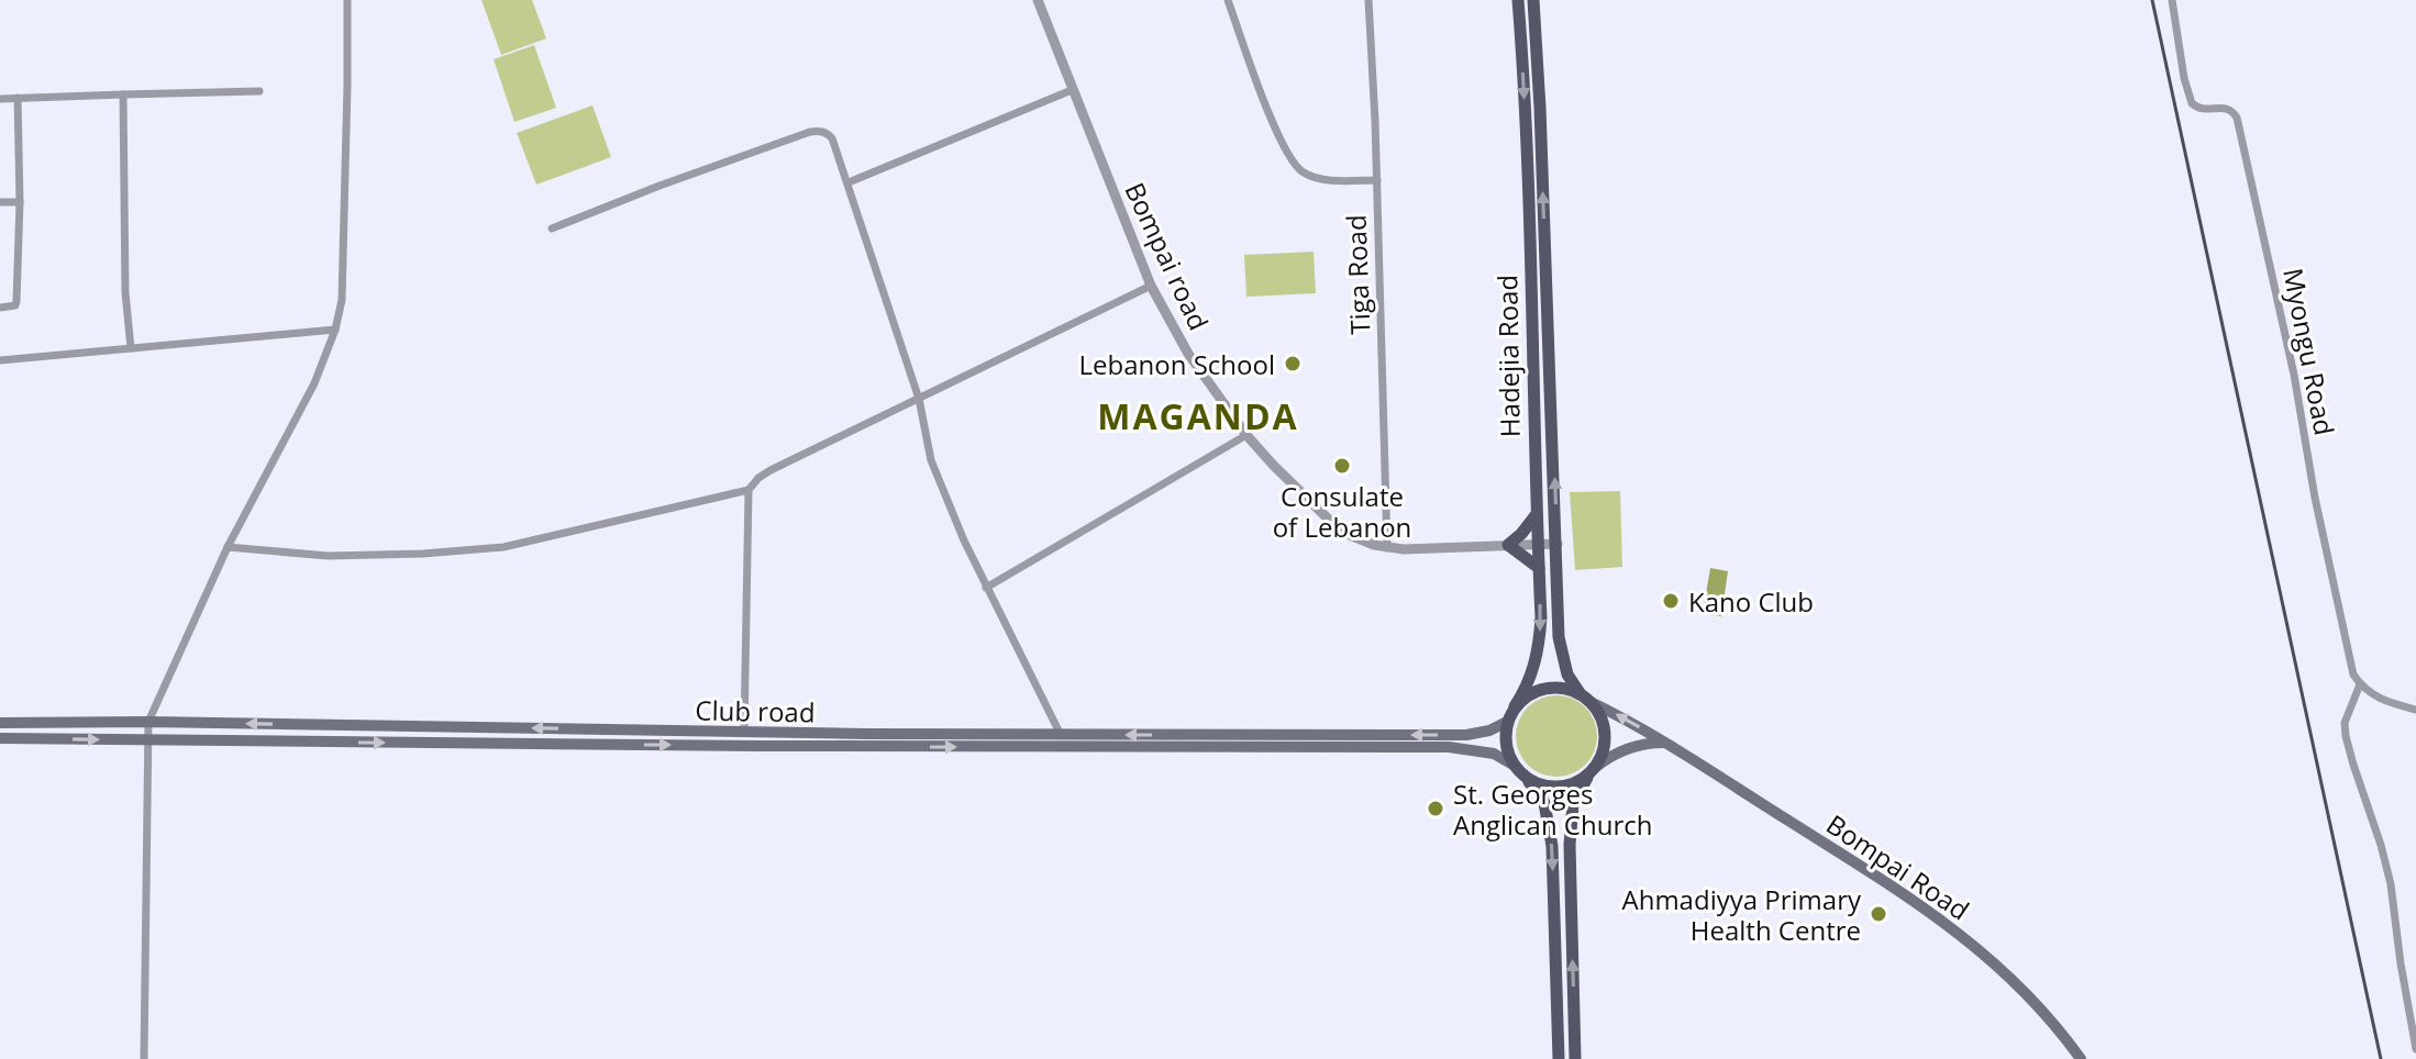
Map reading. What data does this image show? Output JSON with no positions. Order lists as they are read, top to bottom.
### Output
{
  "streets": {
    "main road": ["Hadejia Road", "Club road", "Bompai Road"],
    "street": ["Bompai road", "Tiga Road", "Myongu Road"]
  },
  "crossings": [
    ["Bompai road", "Tiga Road"],
    ["Bompai road", "Hadejia Road"],
    ["Hadejia Road", "Club road"],
    ["Hadejia Road", "Bompai Road"],
    ["Club road", "Bompai Road"]
  ],
  "districts": ["MAGANDA"],
  "places": [
    "Lebanon School",
    "Consulate of Lebanon",
    "Kano Club",
    "St. Georges Anglican Church",
    "Ahmadiyya Primary Health Centre"
  ]
}
